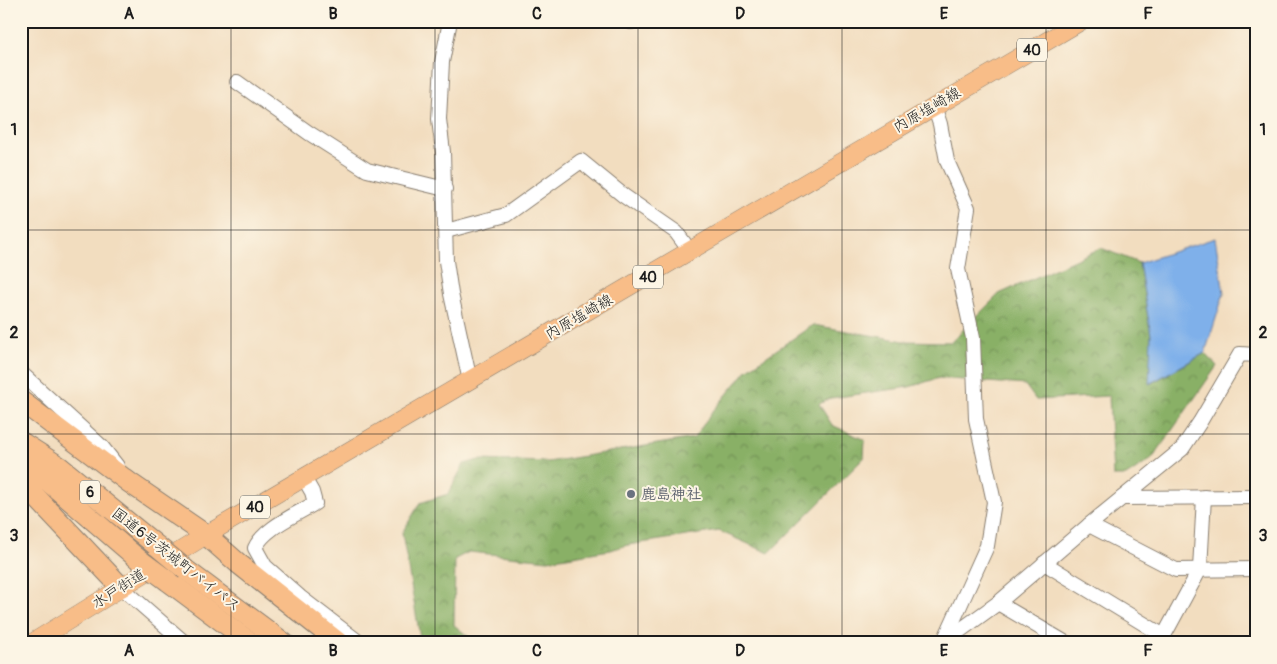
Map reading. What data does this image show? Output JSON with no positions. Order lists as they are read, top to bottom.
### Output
{
  "streets": {
    "highway": ["6", "国道6号茨城町バイパス"],
    "main road": ["40", "内原塩崎線", "水戸街道"]
  },
  "crossings": [
    ["内原塩崎線", "水戸街道"]
  ],
  "places": ["鹿島神社"],
  "grid": {
    "columns": [
      "A",
      "B",
      "C",
      "D",
      "E",
      "F"
    ],
    "rows": ["1", "2", "3"]
  }
}
